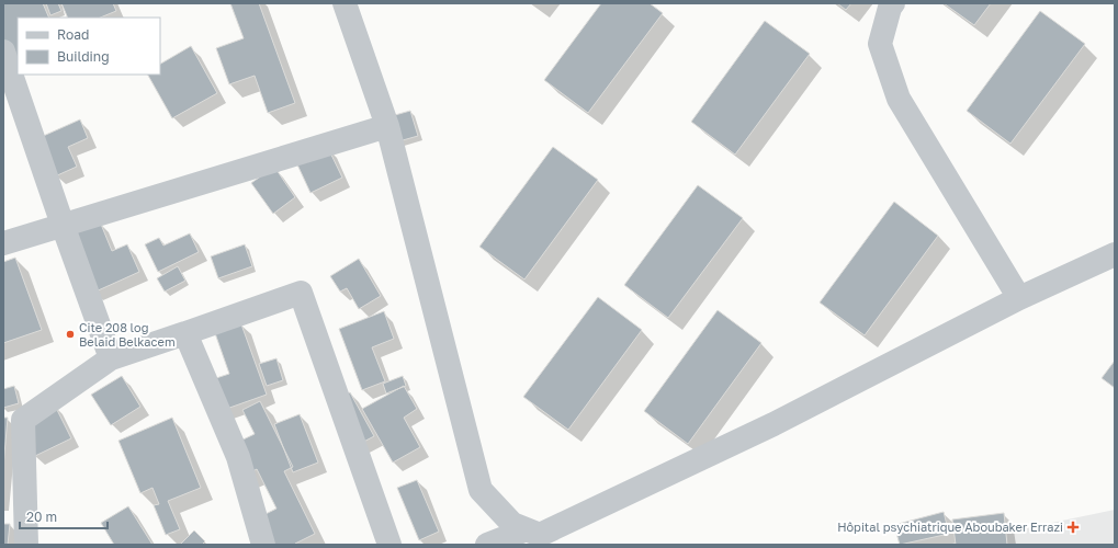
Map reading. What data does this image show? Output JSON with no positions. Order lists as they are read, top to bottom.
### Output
{
  "places": {
    "other": ["Cite 208 log Belaid Belkacem"],
    "health": ["Hôpital psychiatrique Aboubaker Errazi"]
  },
  "legend": ["Road", "Building"],
  "scale_bar": "20 m"
}
